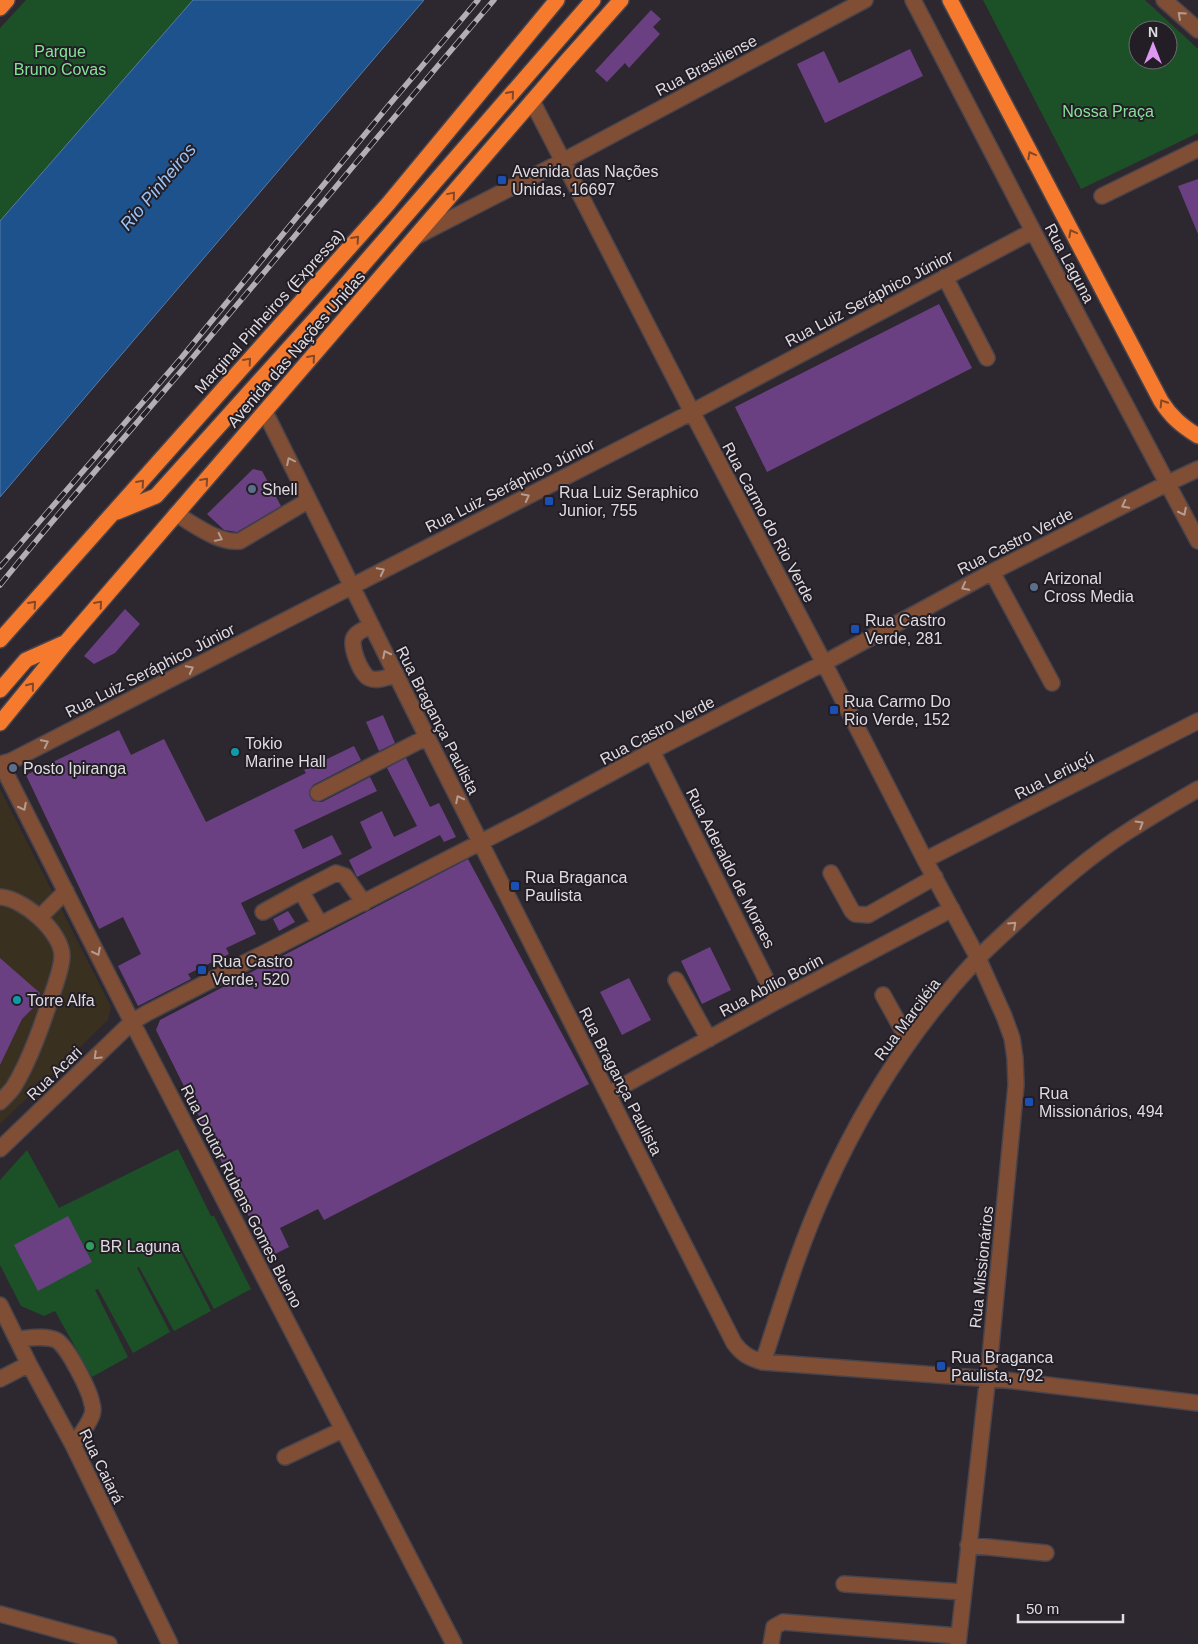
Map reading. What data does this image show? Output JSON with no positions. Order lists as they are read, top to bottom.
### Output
{
  "streets": {
    "highway": ["Marginal Pinheiros (Expressa)", "Avenida das Nações Unidas"],
    "street": [
      "Rua Brasiliense",
      "Rua Laguna",
      "Rua Luiz Seráphico Júnior",
      "Rua Carmo do Rio Verde",
      "Rua Castro Verde",
      "Rua Bragança Paulista",
      "Rua Leriuçú",
      "Rua Aderaldo de Moraes",
      "Rua Abílio Borin",
      "Rua Marciléia",
      "Rua Acari",
      "Rua Doutor Rubens Gomes Bueno",
      "Rua Missionários",
      "Rua Caiará"
    ]
  },
  "crossings": [
    ["Rua Brasiliense", "Avenida das Nações Unidas"],
    ["Rua Brasiliense", "Rua Carmo do Rio Verde"],
    ["Rua Laguna", "Rua Luiz Seráphico Júnior"],
    ["Rua Laguna", "Rua Castro Verde"],
    ["Rua Luiz Seráphico Júnior", "Rua Carmo do Rio Verde"],
    ["Rua Luiz Seráphico Júnior", "Rua Bragança Paulista"],
    ["Rua Luiz Seráphico Júnior", "Rua Doutor Rubens Gomes Bueno"],
    ["Avenida das Nações Unidas", "Rua Carmo do Rio Verde"],
    ["Avenida das Nações Unidas", "Rua Bragança Paulista"],
    ["Rua Carmo do Rio Verde", "Rua Castro Verde"],
    ["Rua Carmo do Rio Verde", "Rua Leriuçú"],
    ["Rua Carmo do Rio Verde", "Rua Abílio Borin"],
    ["Rua Carmo do Rio Verde", "Rua Marciléia"],
    ["Rua Carmo do Rio Verde", "Rua Missionários"],
    ["Rua Castro Verde", "Rua Bragança Paulista"],
    ["Rua Castro Verde", "Rua Aderaldo de Moraes"],
    ["Rua Castro Verde", "Rua Acari"],
    ["Rua Castro Verde", "Rua Doutor Rubens Gomes Bueno"],
    ["Rua Bragança Paulista", "Rua Abílio Borin"],
    ["Rua Bragança Paulista", "Rua Marciléia"],
    ["Rua Bragança Paulista", "Rua Missionários"],
    ["Rua Aderaldo de Moraes", "Rua Abílio Borin"],
    ["Rua Marciléia", "Rua Missionários"],
    ["Rua Acari", "Rua Doutor Rubens Gomes Bueno"]
  ],
  "one_way": ["Rua Luiz Seráphico Júnior", "Rua Marciléia", "Rua Acari"],
  "water": ["Rio Pinheiros"],
  "parks": ["Parque Bruno Covas", "Nossa Praça"],
  "places": {
    "transit": [
      "Avenida das Nações Unidas, 16697",
      "Rua Luiz Seraphico Junior, 755",
      "Rua Castro Verde, 281",
      "Rua Carmo Do Rio Verde, 152",
      "Rua Braganca Paulista",
      "Rua Castro Verde, 520",
      "Rua Missionários, 494",
      "Rua Braganca Paulista, 792"
    ],
    "other": [
      "Shell",
      "Arizonal Cross Media",
      "Tokio Marine Hall",
      "Posto Ipiranga",
      "Torre Alfa",
      "BR Laguna"
    ]
  },
  "scale_bar": "50 m",
  "north": "top"
}
